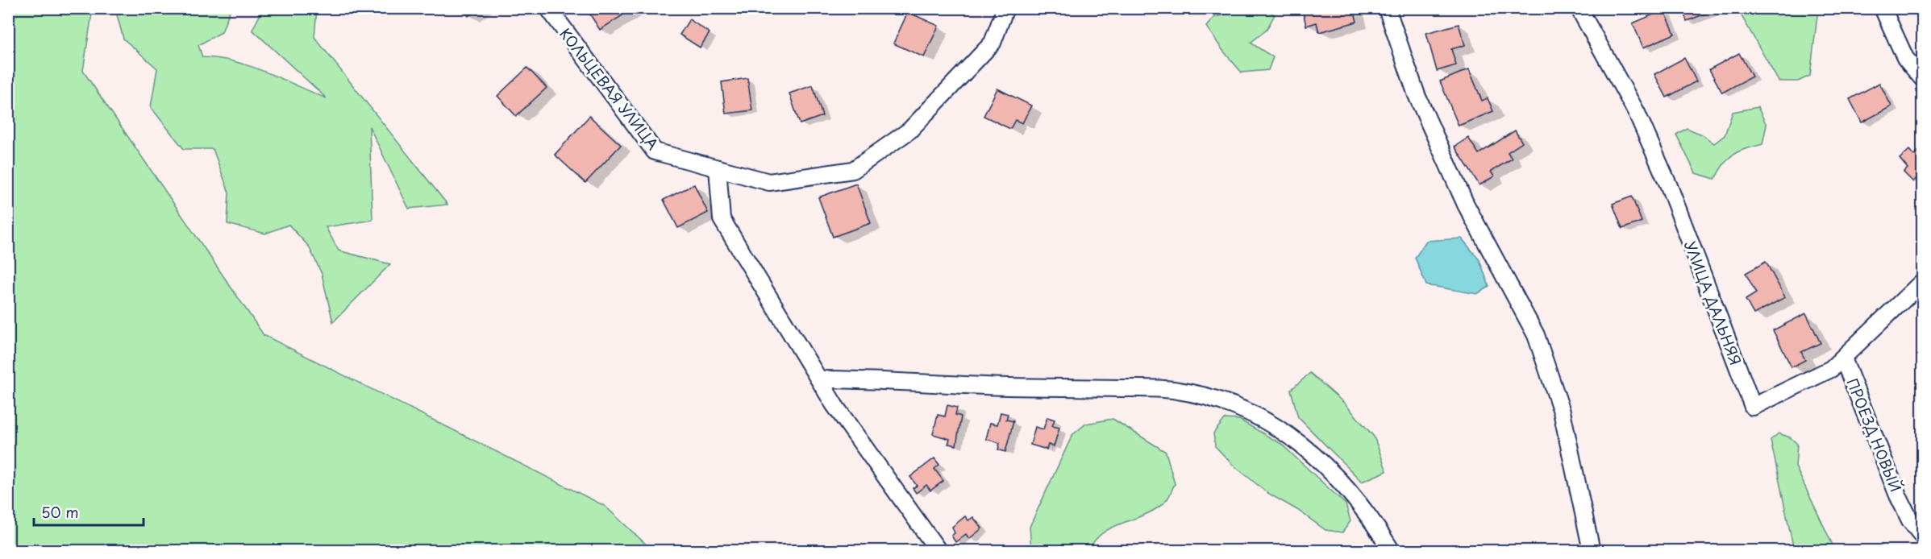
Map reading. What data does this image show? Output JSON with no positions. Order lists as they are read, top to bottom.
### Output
{
  "streets": {
    "street": ["КОЛЬЦЕВАЯ УЛИЦА", "УЛИЦА ДАЛЬНЯЯ", "ПРОЕЗД НОВЫЙ"]
  },
  "crossings": [
    ["УЛИЦА ДАЛЬНЯЯ", "ПРОЕЗД НОВЫЙ"]
  ],
  "scale_bar": "50 m"
}
